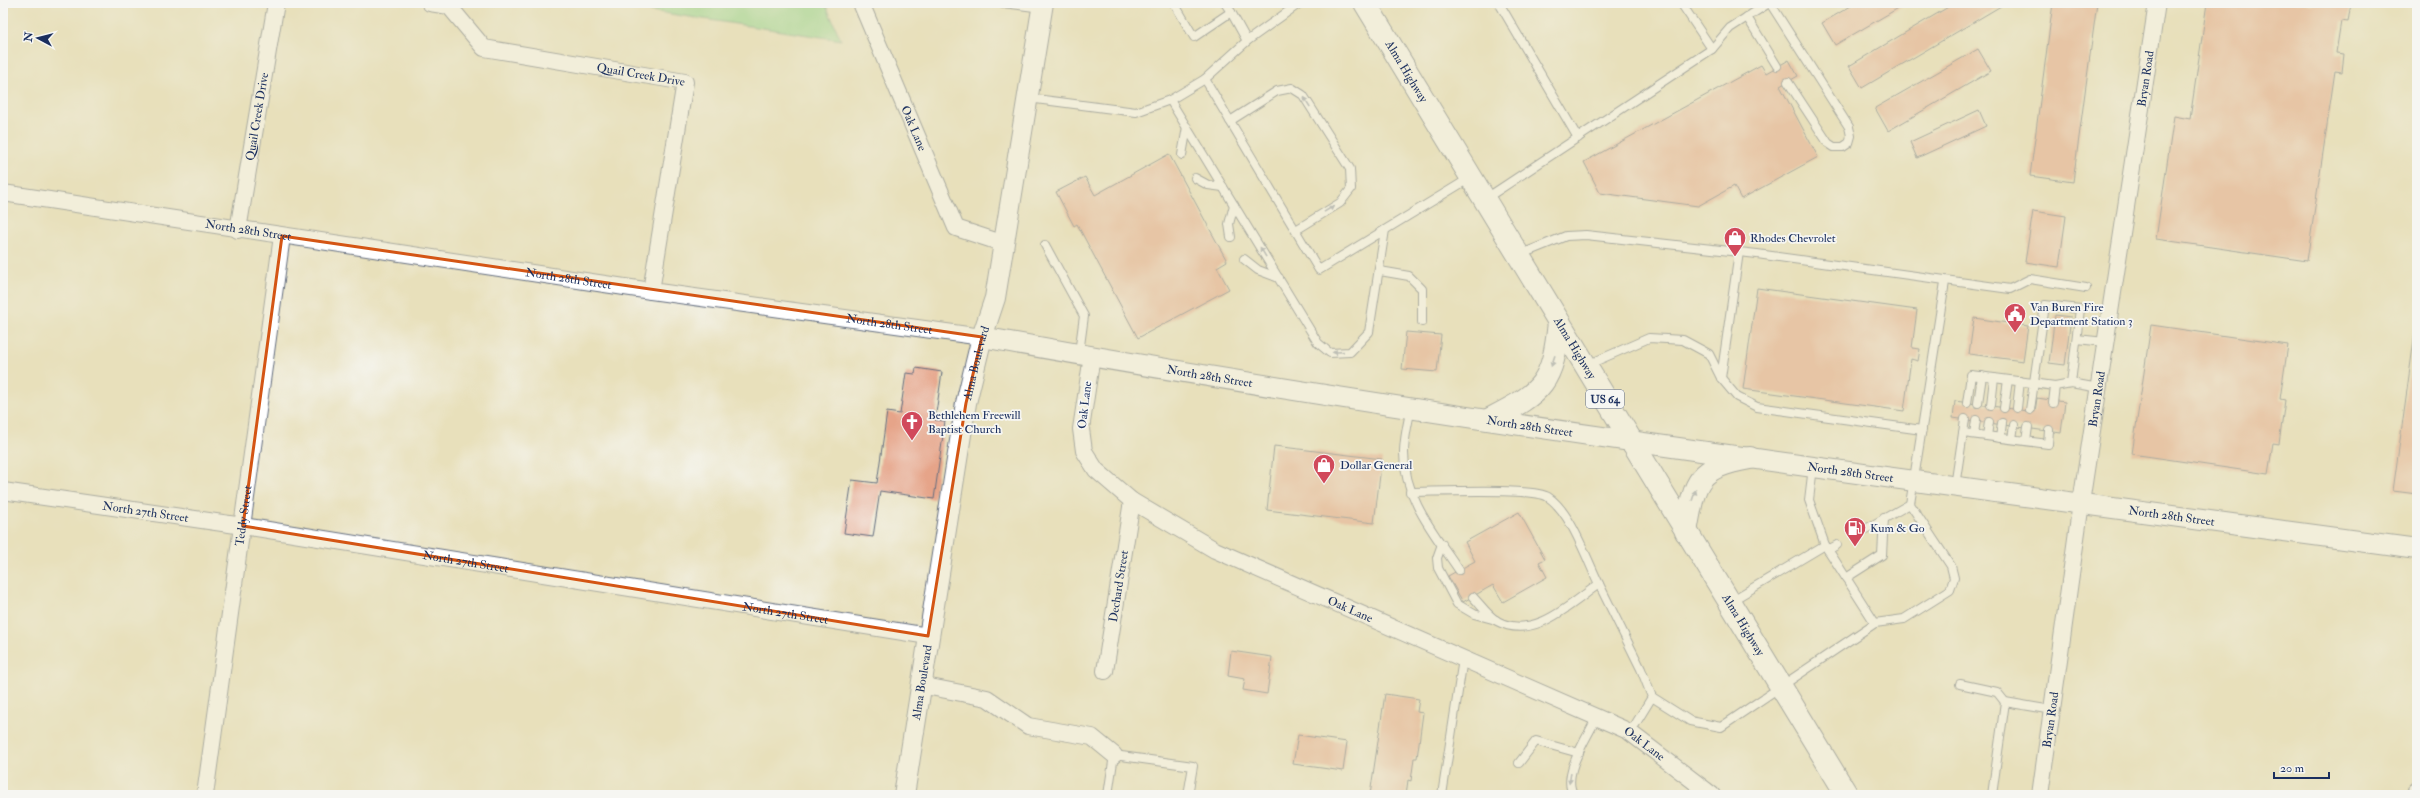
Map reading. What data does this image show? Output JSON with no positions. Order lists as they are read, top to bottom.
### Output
{
  "streets": {
    "main road": ["Alma Highway", "US 64"],
    "street": [
      "Quail Creek Drive",
      "Bryan Road",
      "Oak Lane",
      "North 28th Street",
      "Alma Boulevard",
      "North 27th Street",
      "Teddy Street",
      "Dechard Street"
    ]
  },
  "crossings": [
    ["Alma Highway", "North 28th Street"],
    ["Quail Creek Drive", "North 28th Street"],
    ["Bryan Road", "North 28th Street"],
    ["Oak Lane", "North 28th Street"],
    ["Oak Lane", "Alma Boulevard"],
    ["Oak Lane", "Dechard Street"],
    ["North 28th Street", "Alma Boulevard"],
    ["North 28th Street", "Teddy Street"],
    ["Alma Boulevard", "North 27th Street"],
    ["North 27th Street", "Teddy Street"]
  ],
  "places": {
    "shop": ["Rhodes Chevrolet", "Dollar General"],
    "public building": ["Van Buren Fire Department Station 3"],
    "church": ["Bethlehem Freewill Baptist Church"],
    "fuel station": ["Kum & Go"]
  },
  "scale_bar": "20 m",
  "north": "left"
}
